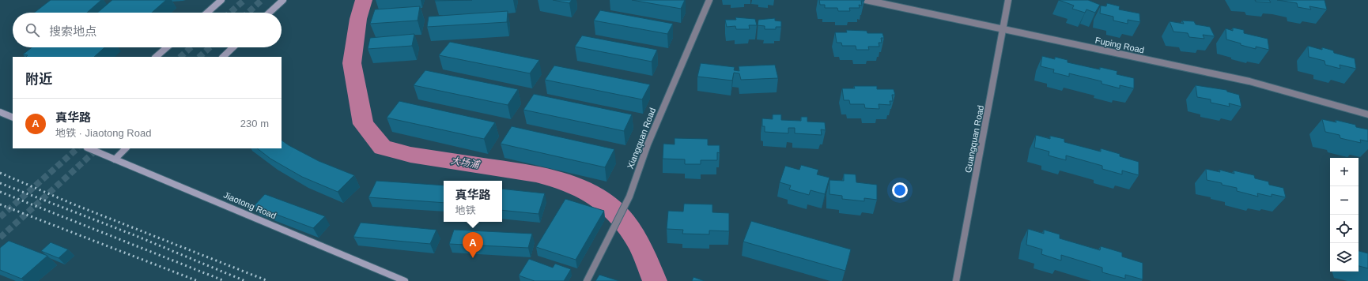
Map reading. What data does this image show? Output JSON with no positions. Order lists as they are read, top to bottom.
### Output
{
  "streets": {
    "main road": ["Jiaotong Road"],
    "street": ["Fuping Road", "Xiangquan Road", "Guangquan Road"]
  },
  "crossings": [
    ["Fuping Road", "Guangquan Road"]
  ],
  "water": ["大场浦"],
  "page": {
    "search": "搜索地点",
    "heading": "附近",
    "list": [
      {
        "mark": "A",
        "name": "真华路",
        "note": "地铁 · Jiaotong Road",
        "value": "230 m"
      }
    ],
    "map_buttons": ["+", "−"],
    "popup": ["真华路", "地铁"],
    "pins": "A"
  }
}
